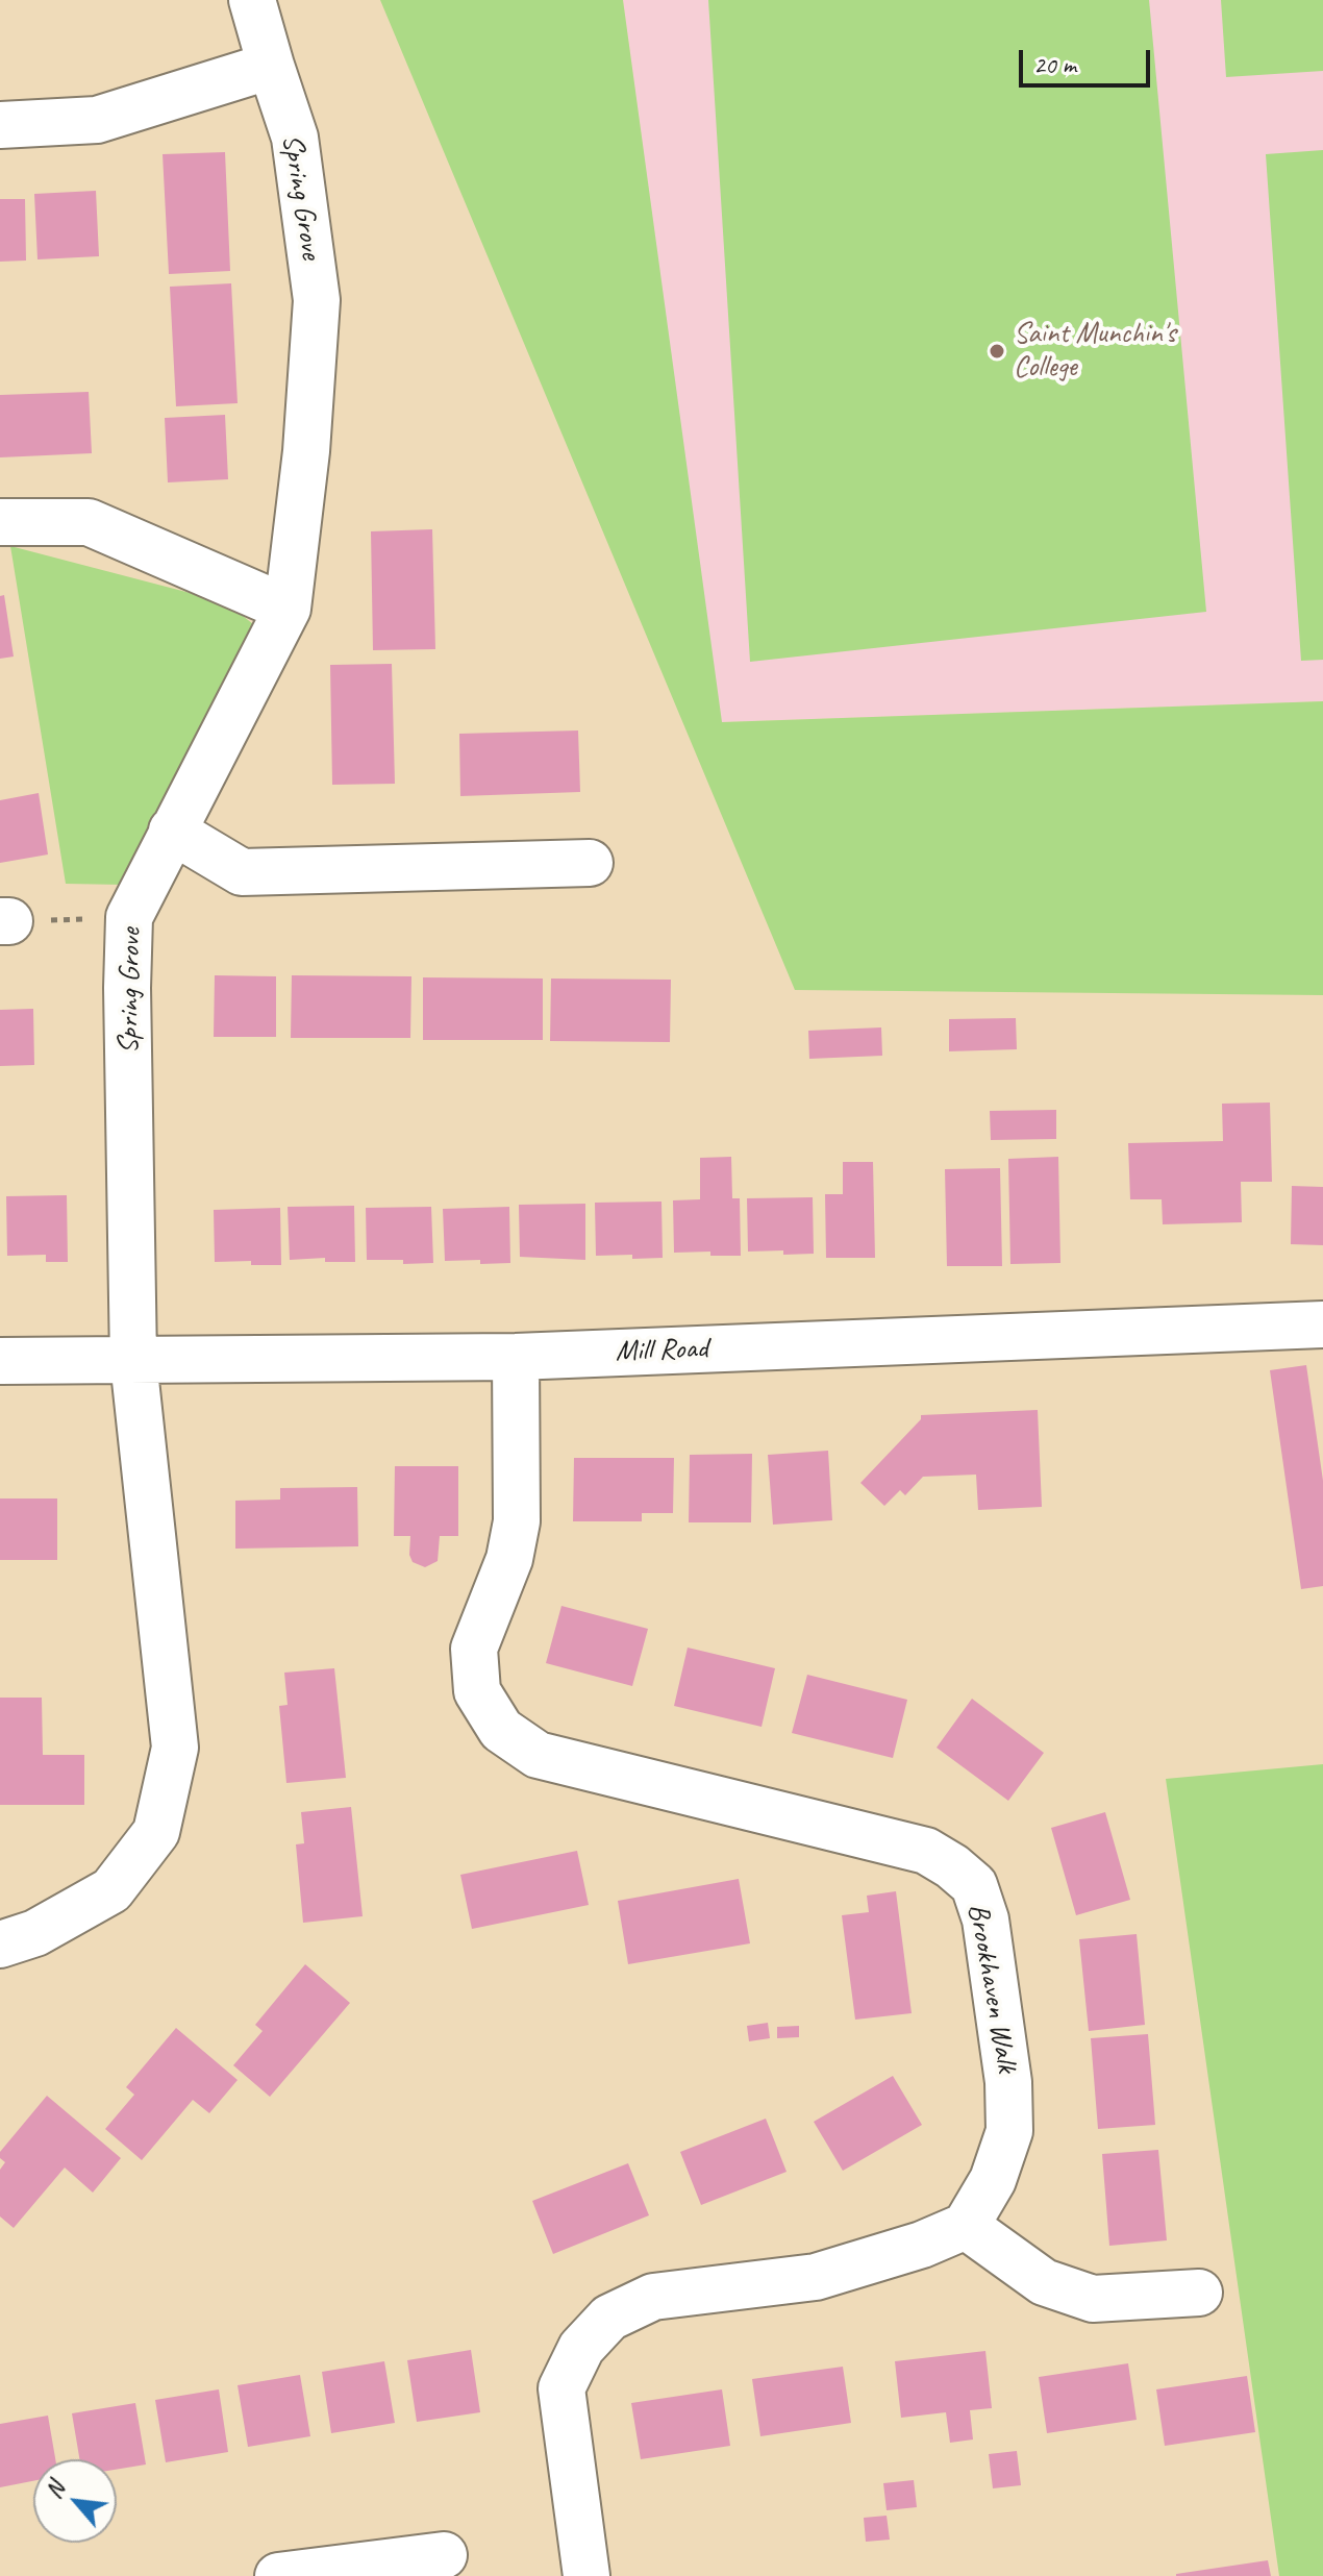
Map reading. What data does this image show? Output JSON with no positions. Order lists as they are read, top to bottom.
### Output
{
  "streets": {
    "street": ["Spring Grove", "Mill Road", "Brookhaven Walk"]
  },
  "crossings": [
    ["Spring Grove", "Mill Road"],
    ["Mill Road", "Brookhaven Walk"]
  ],
  "places": ["Saint Munchin's College"],
  "scale_bar": "20 m",
  "north": "top left"
}
